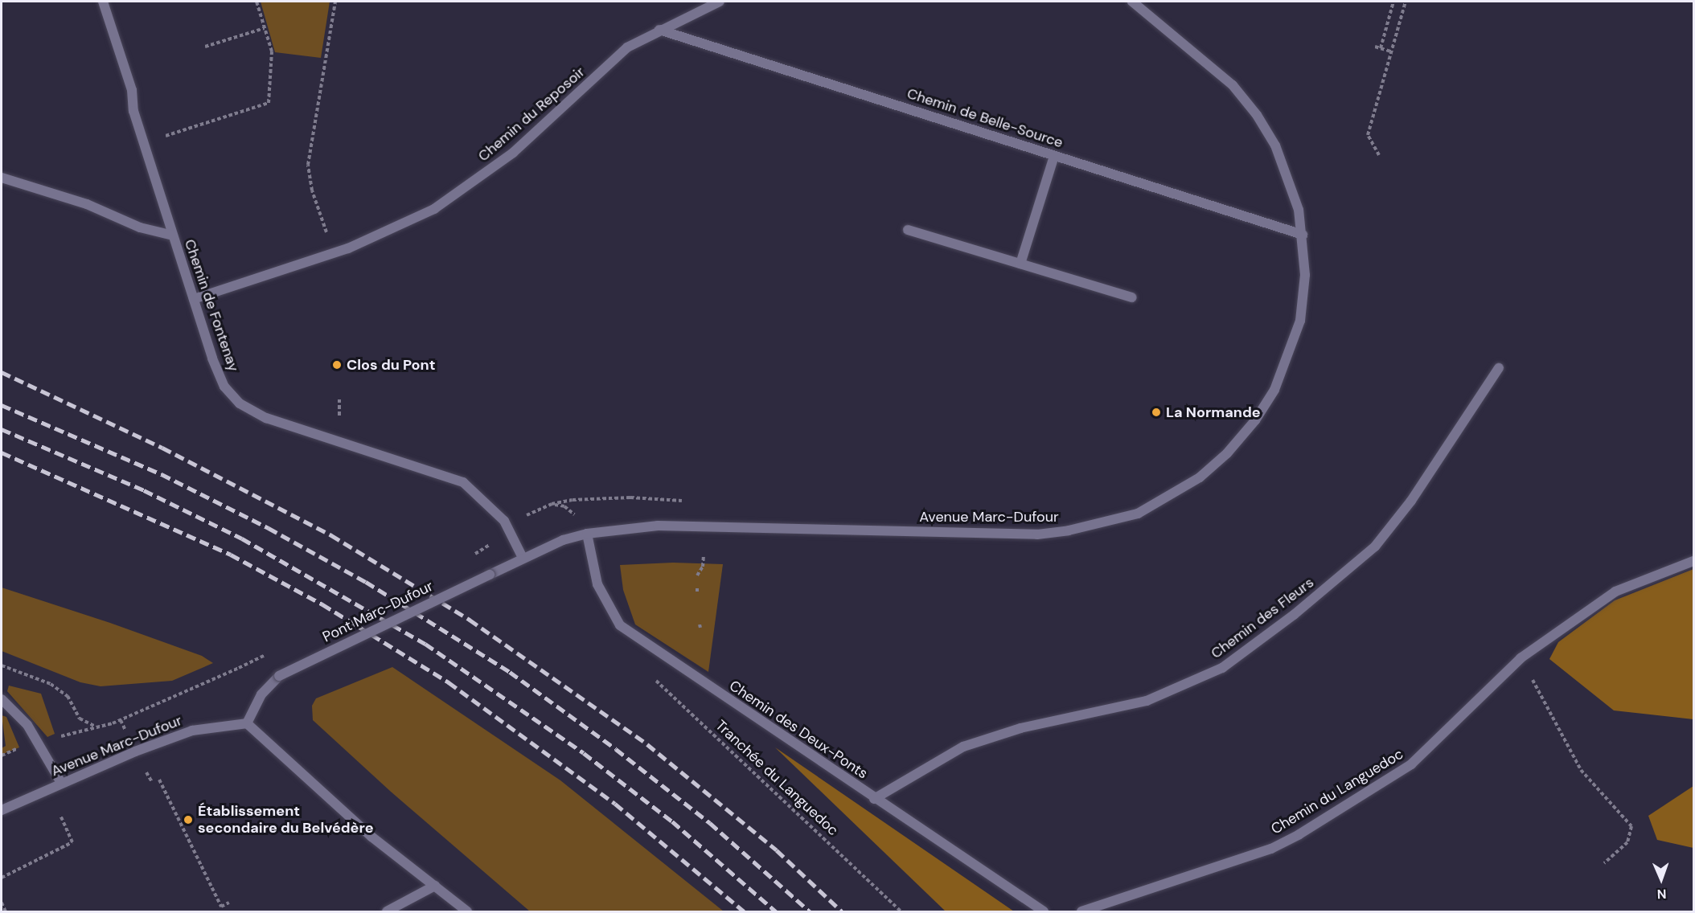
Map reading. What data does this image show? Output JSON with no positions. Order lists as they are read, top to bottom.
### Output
{
  "streets": {
    "street": [
      "Chemin du Reposoir",
      "Chemin de Belle-Source",
      "Chemin de Fontenay",
      "Avenue Marc-Dufour",
      "Pont Marc-Dufour",
      "Chemin des Fleurs",
      "Chemin des Deux-Ponts",
      "Chemin du Languedoc"
    ],
    "path": ["Tranchée du Languedoc"]
  },
  "crossings": [
    ["Chemin du Reposoir", "Chemin de Belle-Source"],
    ["Chemin du Reposoir", "Chemin de Fontenay"],
    ["Chemin de Belle-Source", "Avenue Marc-Dufour"],
    ["Chemin de Fontenay", "Avenue Marc-Dufour"],
    ["Avenue Marc-Dufour", "Pont Marc-Dufour"],
    ["Avenue Marc-Dufour", "Chemin des Deux-Ponts"],
    ["Chemin des Fleurs", "Chemin des Deux-Ponts"]
  ],
  "places": ["Clos du Pont", "La Normande", "Établissement secondaire du Belvédère"],
  "north": "bottom"
}
